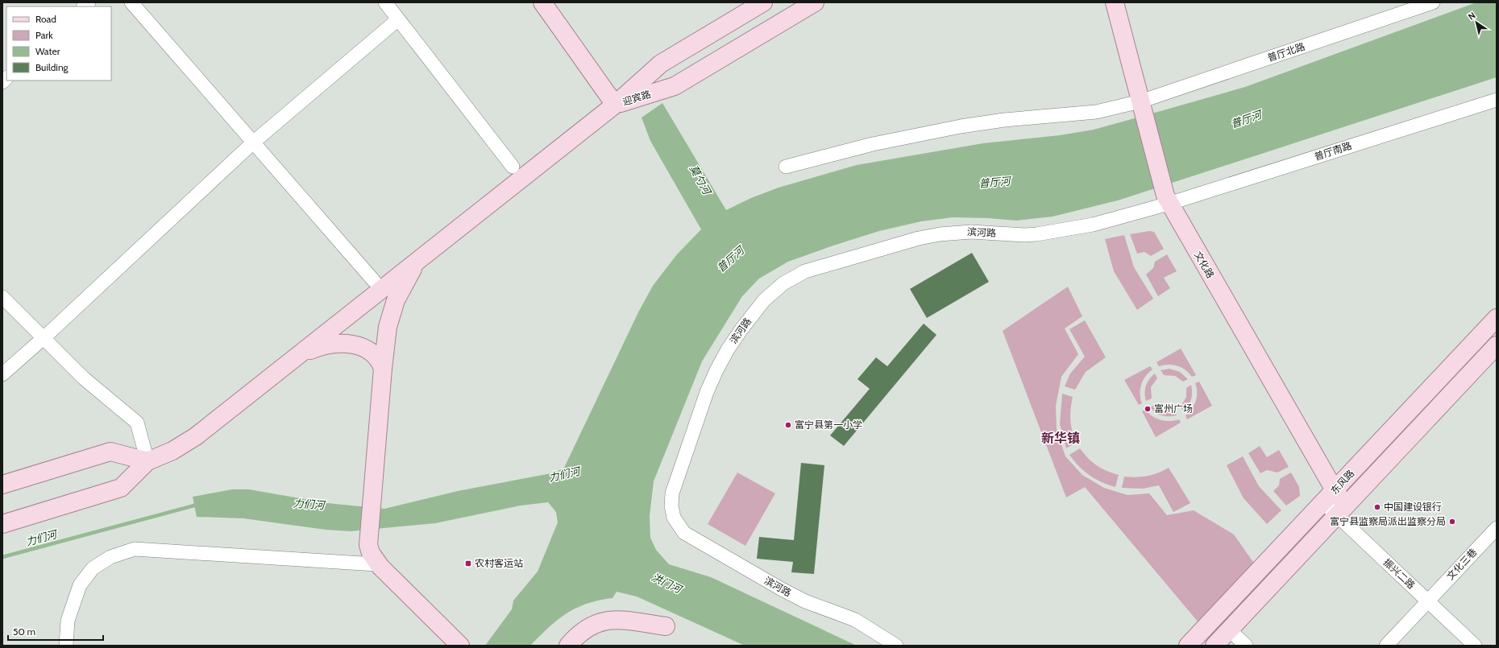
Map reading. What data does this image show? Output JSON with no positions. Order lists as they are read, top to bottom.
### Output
{
  "streets": {
    "main road": ["迎宾路", "文化路", "东风路"],
    "street": [
      "普厅北路",
      "普厅南路",
      "滨河路",
      "文化三巷",
      "振兴二路"
    ]
  },
  "crossings": [
    ["普厅北路", "文化路"],
    ["普厅南路", "滨河路"],
    ["普厅南路", "文化路"],
    ["滨河路", "文化路"],
    ["文化路", "东风路"],
    ["文化路", "振兴二路"],
    ["东风路", "振兴二路"],
    ["文化三巷", "振兴二路"]
  ],
  "districts": ["新华镇"],
  "water": [
    "普厅河",
    "莫勺河",
    "力们河",
    "洪门河"
  ],
  "places": {
    "other": [
      "富州广场",
      "富宁县第一小学",
      "中国建设银行",
      "富宁县监察局派出监察分局"
    ],
    "transit": ["农村客运站"]
  },
  "legend": [
    "Road",
    "Park",
    "Water",
    "Building"
  ],
  "scale_bar": "50 m",
  "north": "top left"
}
